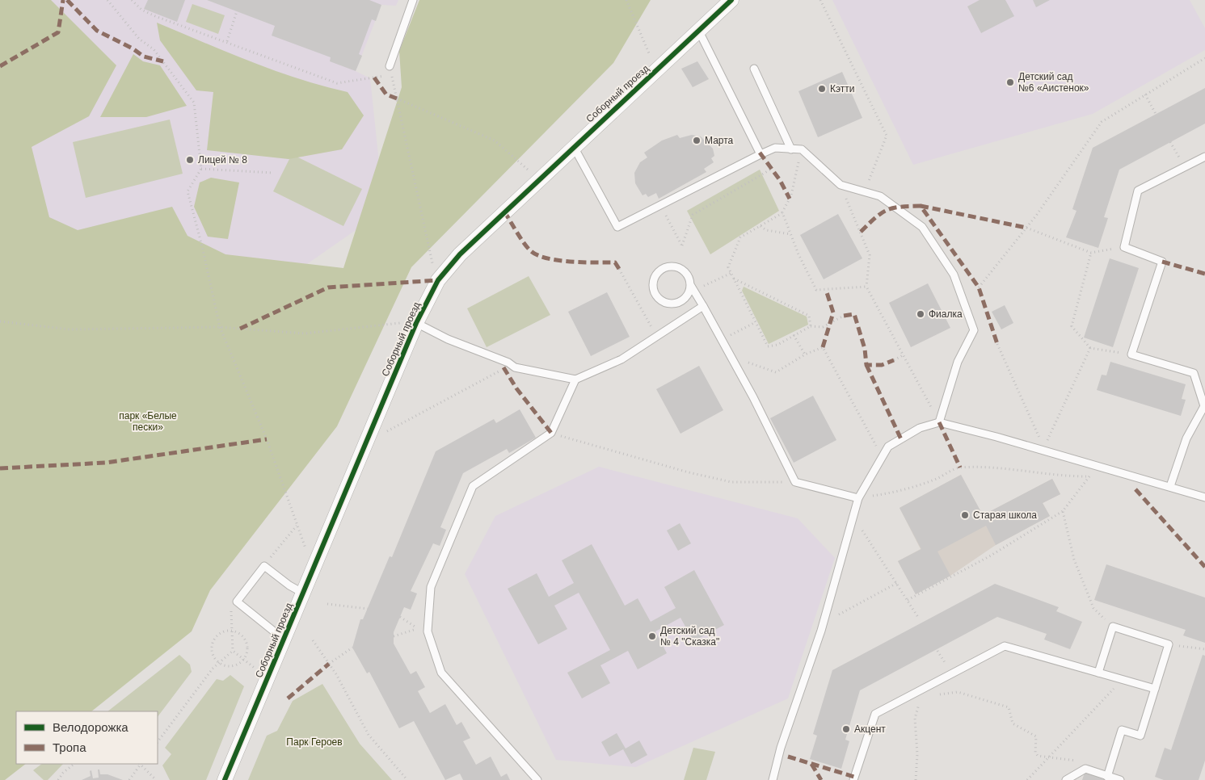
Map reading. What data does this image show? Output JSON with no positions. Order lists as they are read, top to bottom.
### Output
{
  "streets": {
    "street": ["Соборный проезд"]
  },
  "parks": ["парк «Белые пески»", "Парк Героев"],
  "places": [
    "Детский сад №6 «Аистенок»",
    "Кэтти",
    "Марта",
    "Лицей № 8",
    "Фиалка",
    "Старая школа",
    "Детский сад № 4 \"Сказка\"",
    "Акцент"
  ],
  "legend": ["Велодорожка", "Тропа"]
}
